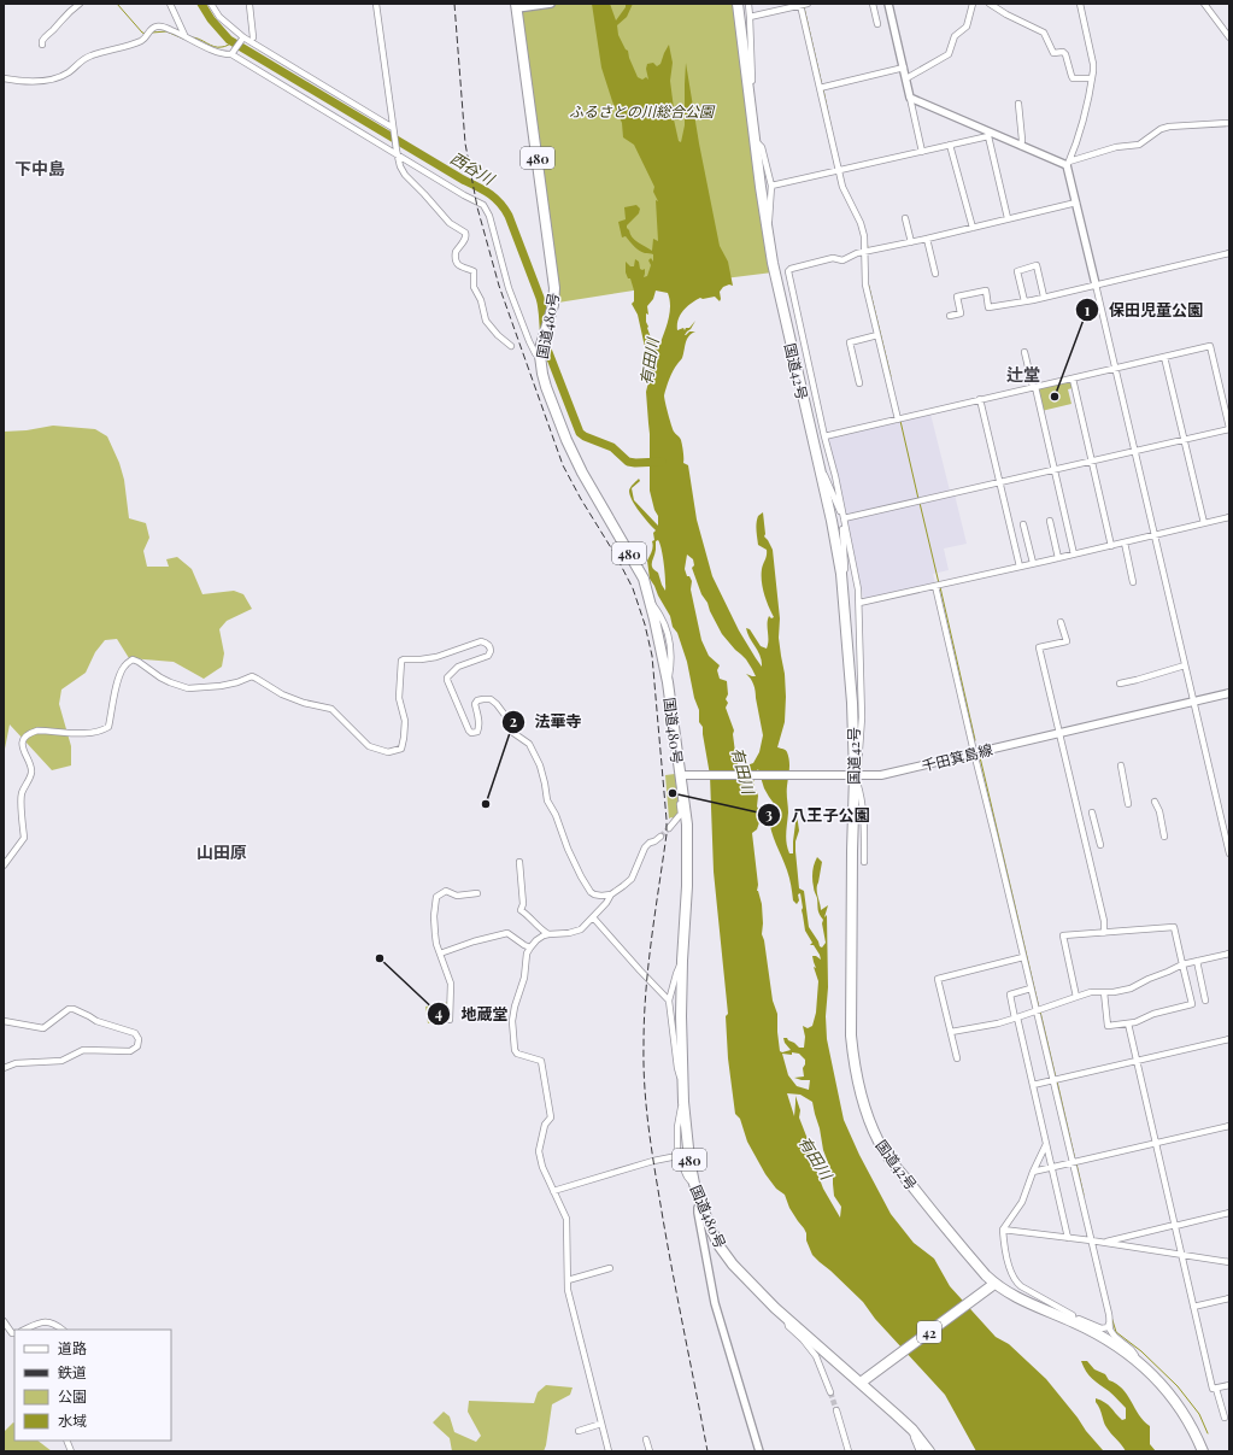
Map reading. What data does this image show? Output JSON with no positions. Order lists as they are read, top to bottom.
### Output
{
  "streets": {
    "highway": [
      "480",
      "国道480号",
      "国道42号",
      "42"
    ],
    "main road": ["千田箕島線"]
  },
  "crossings": [
    ["国道480号", "千田箕島線"],
    ["国道480号", "42"],
    ["国道42号", "千田箕島線"],
    ["国道42号", "42"]
  ],
  "districts": ["下中島", "辻堂", "山田原"],
  "water": ["西谷川", "有田川"],
  "parks": ["ふるさとの川総合公園"],
  "places": [
    "保田児童公園",
    "八王子公園",
    "法華寺",
    "地蔵堂"
  ],
  "legend": [
    "道路",
    "鉄道",
    "公園",
    "水域"
  ]
}
